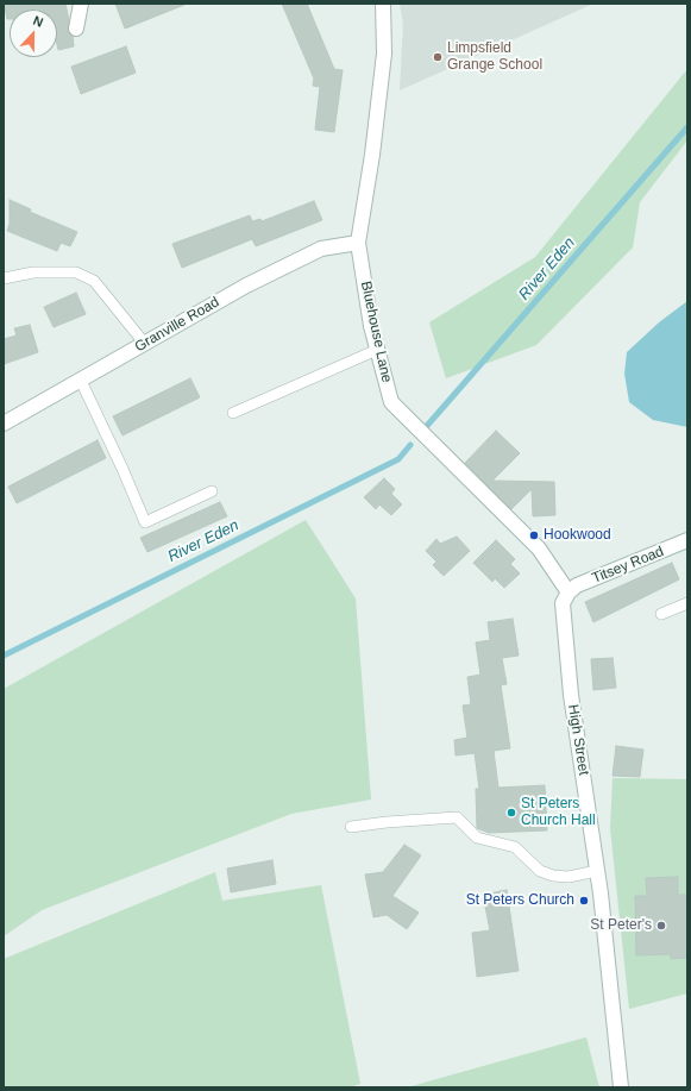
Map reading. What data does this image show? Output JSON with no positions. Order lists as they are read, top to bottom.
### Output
{
  "streets": {
    "street": [
      "Granville Road",
      "Bluehouse Lane",
      "Titsey Road",
      "High Street"
    ]
  },
  "crossings": [
    ["Granville Road", "Bluehouse Lane"],
    ["Bluehouse Lane", "Titsey Road"],
    ["Bluehouse Lane", "High Street"],
    ["Titsey Road", "High Street"]
  ],
  "water": ["River Eden"],
  "places": [
    "Limpsfield Grange School",
    "Hookwood",
    "St Peters Church Hall",
    "St Peters Church",
    "St Peter's"
  ],
  "north": "top"
}
